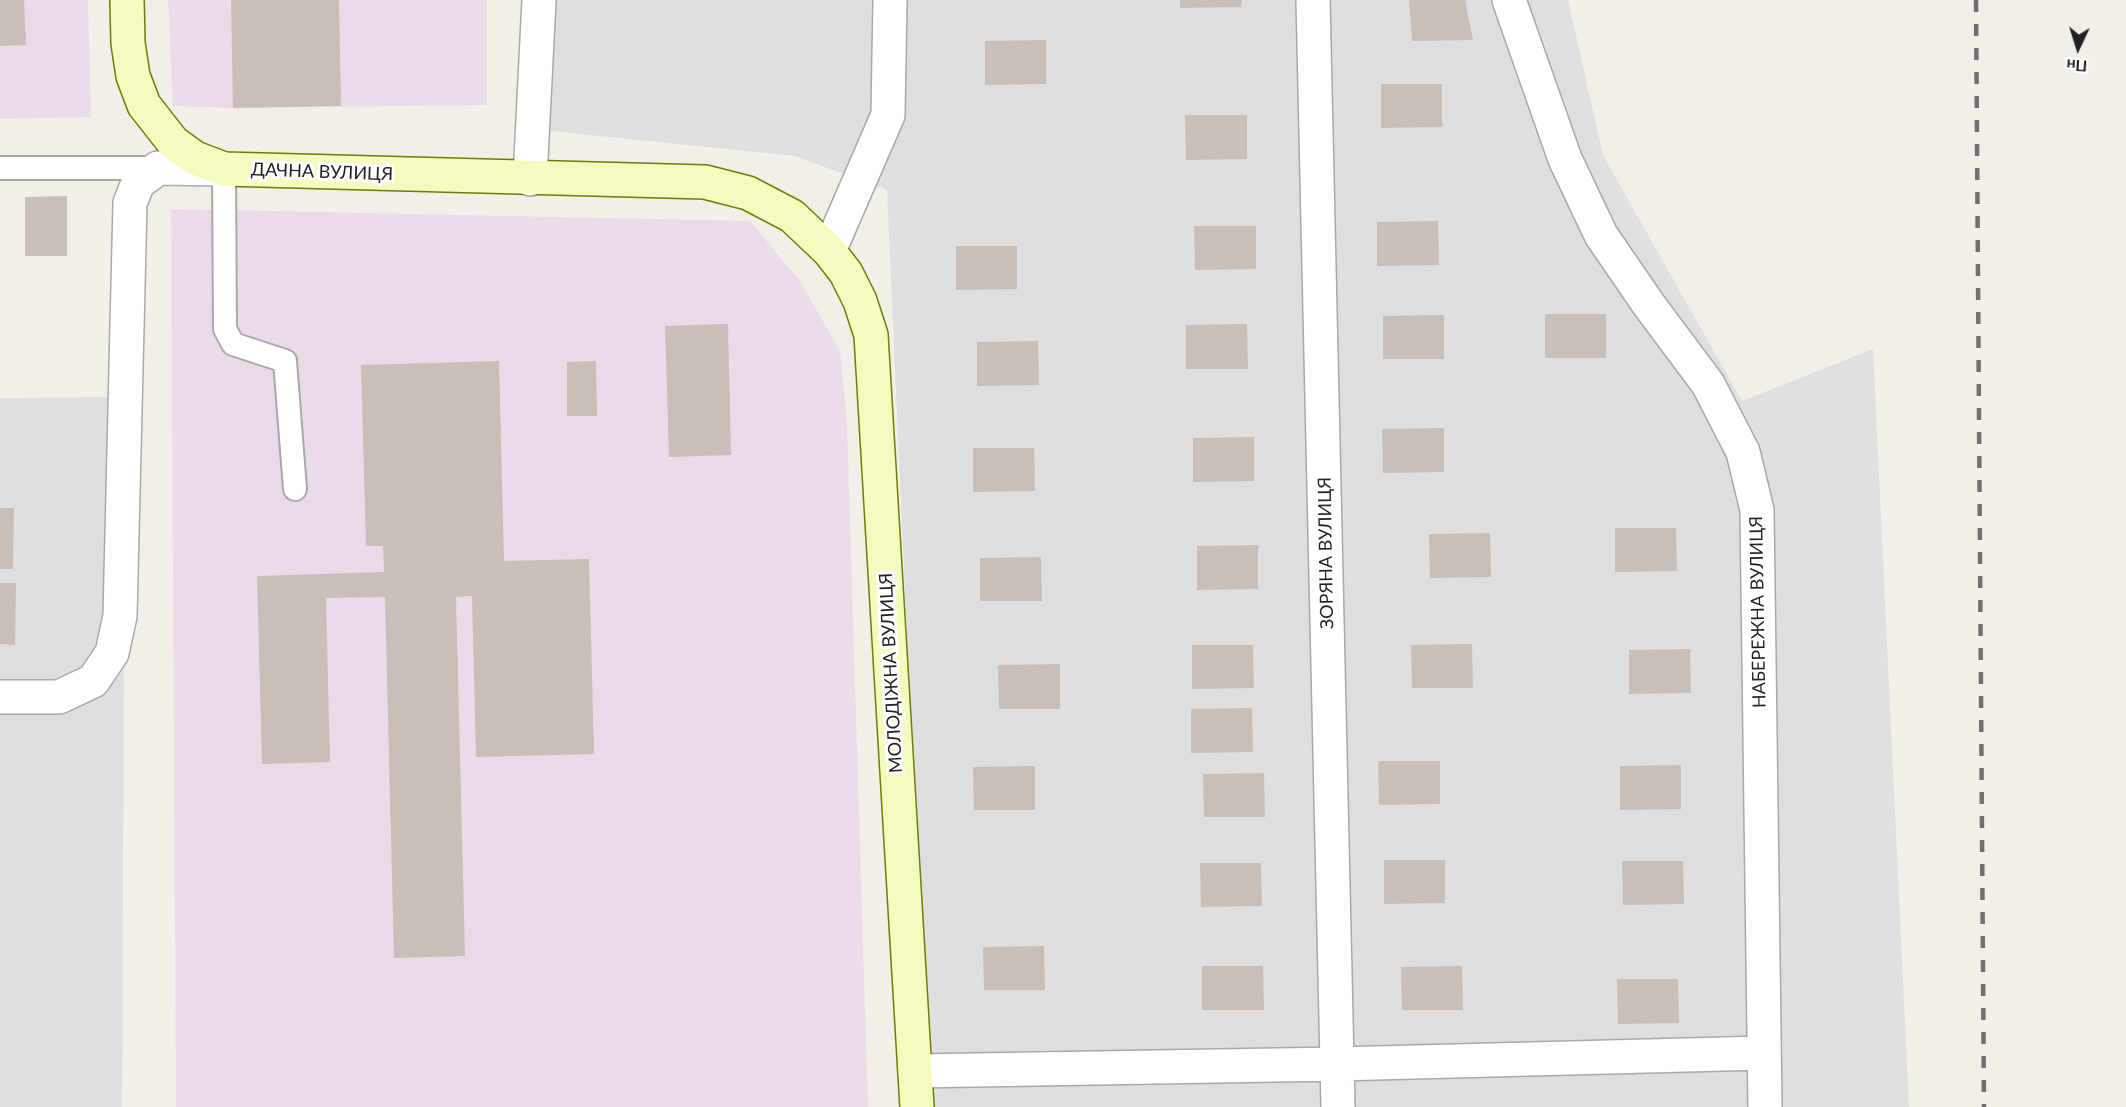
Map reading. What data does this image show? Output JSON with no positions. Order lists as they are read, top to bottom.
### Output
{
  "streets": {
    "street": [
      "ДАЧНА ВУЛИЦЯ",
      "ЗОРЯНА ВУЛИЦЯ",
      "НАБЕРЕЖНА ВУЛИЦЯ",
      "МОЛОДІЖНА ВУЛИЦЯ"
    ]
  },
  "crossings": [
    ["ДАЧНА ВУЛИЦЯ", "МОЛОДІЖНА ВУЛИЦЯ"]
  ],
  "north": "bottom"
}
